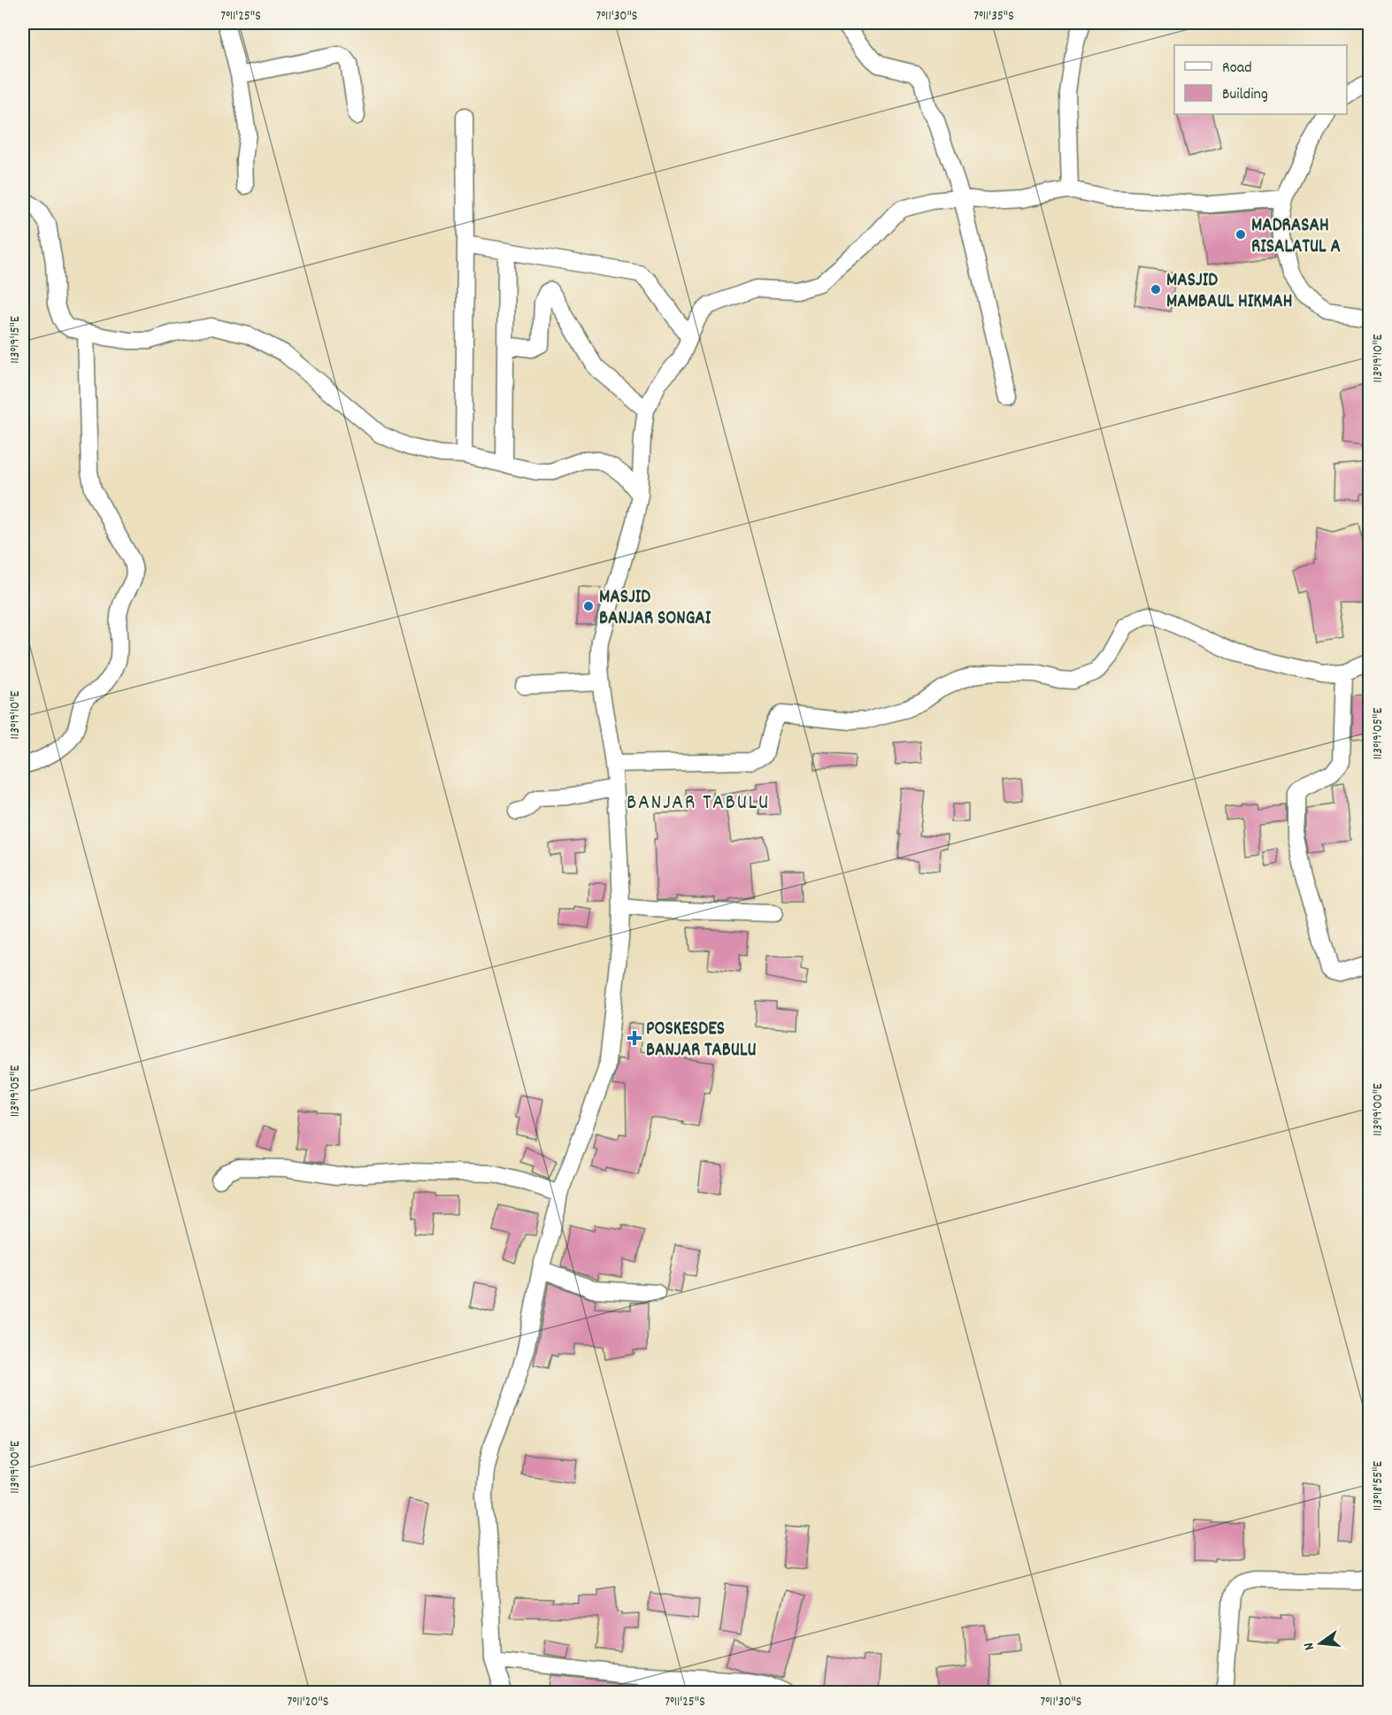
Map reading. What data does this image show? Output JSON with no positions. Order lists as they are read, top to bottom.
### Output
{
  "districts": ["BANJAR TABULU"],
  "places": {
    "other": ["MADRASAH RISALATUL A", "MASJID MAMBAUL HIKMAH", "MASJID BANJAR SONGAI"],
    "health": ["POSKESDES BANJAR TABULU"]
  },
  "legend": ["Road", "Building"],
  "north": "left",
  "coordinates": [
    "7°11'25\"S",
    "7°11'30\"S",
    "7°11'35\"S",
    "113°19'15\"E",
    "113°19'10\"E",
    "113°19'05\"E",
    "113°19'00\"E",
    "113°18'55\"E",
    "7°11'20\"S"
  ]
}
